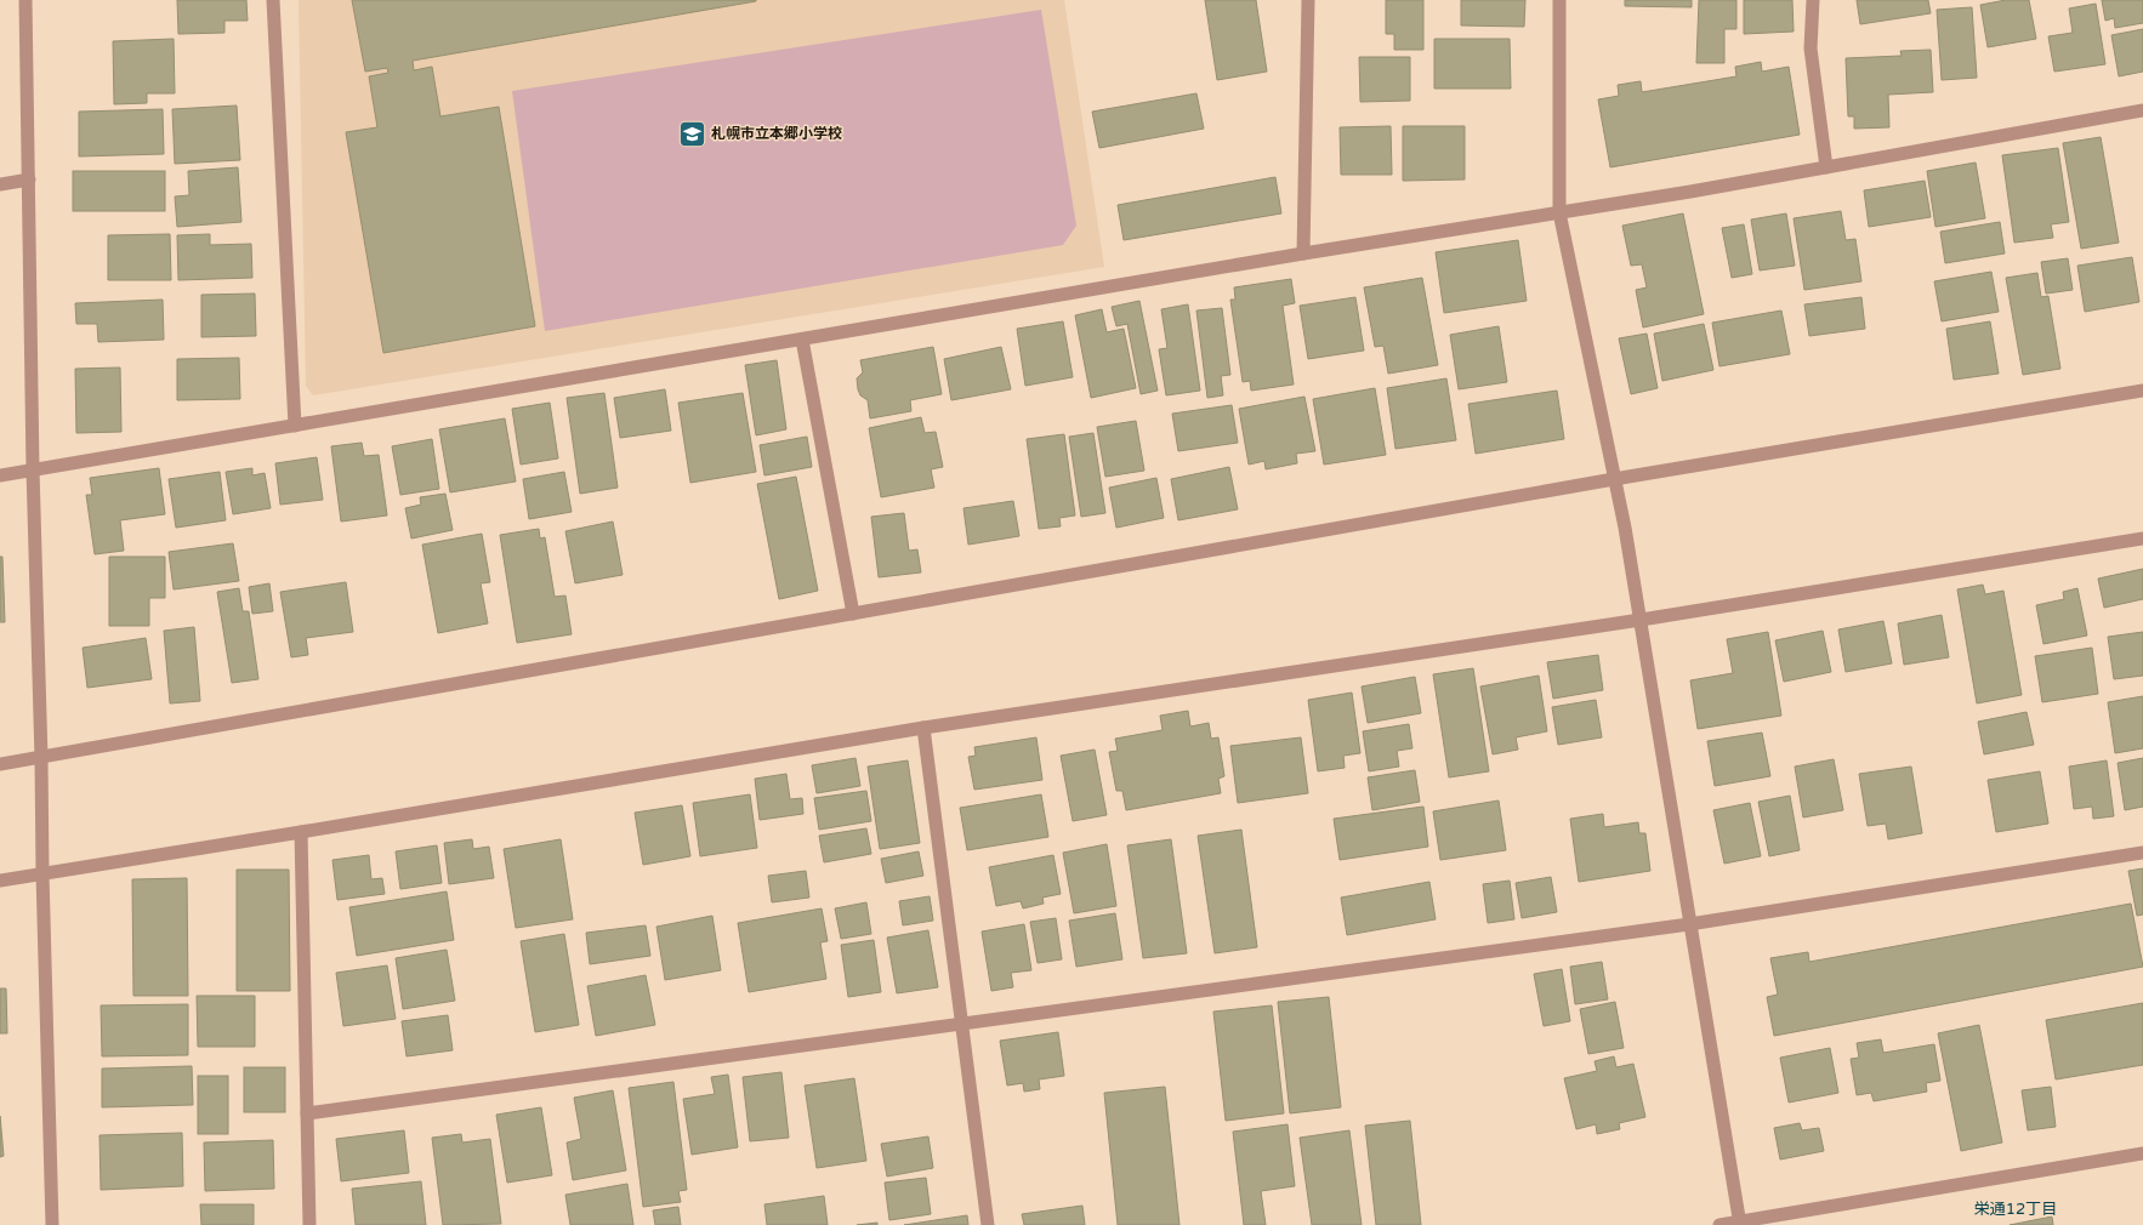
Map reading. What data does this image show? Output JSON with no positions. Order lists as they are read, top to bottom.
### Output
{
  "districts": ["栄通12丁目"],
  "places": {
    "school or university": ["札幌市立本郷小学校"]
  }
}
